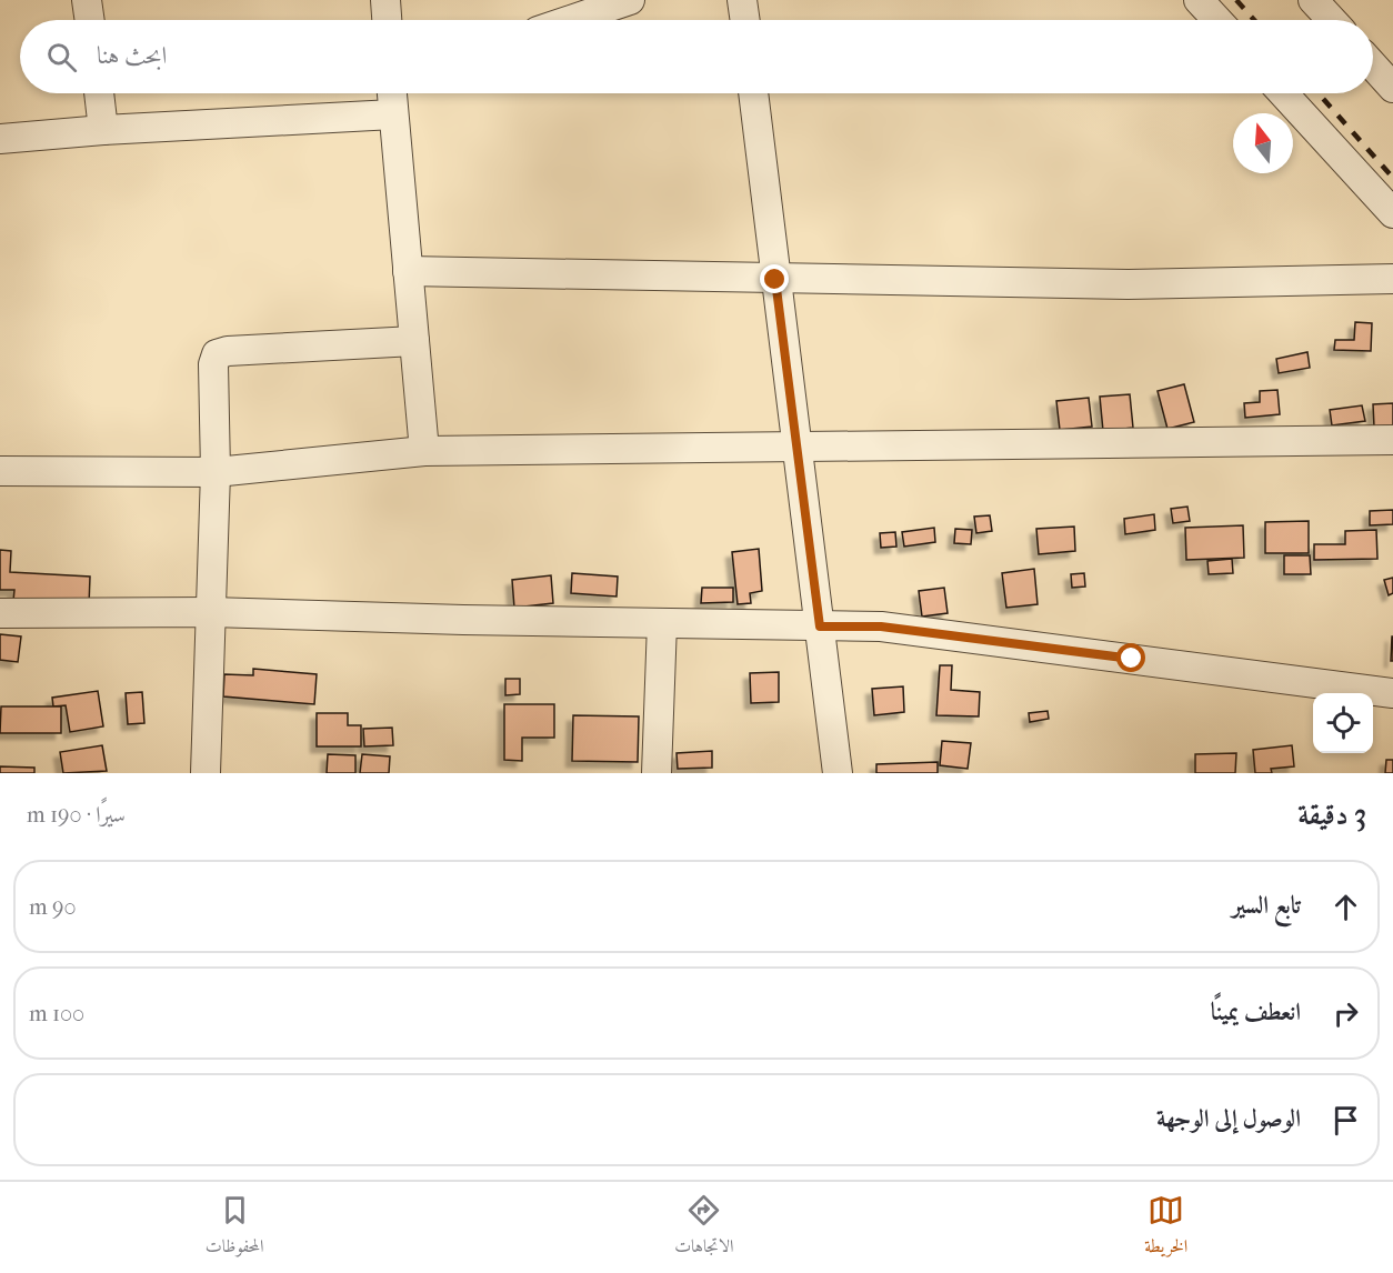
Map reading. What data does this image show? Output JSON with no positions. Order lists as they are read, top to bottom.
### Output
{
  "north": "top",
  "page": {
    "search": "ابحث هنا",
    "heading": ["3 دقيقة", "سيرًا · 190 m"],
    "list": [
      ["تابع السير", "90 m"],
      ["انعطف يمينًا", "100 m"],
      "الوصول إلى الوجهة"
    ],
    "nav": ["الخريطة", "الاتجاهات", "المحفوظات"]
  }
}
